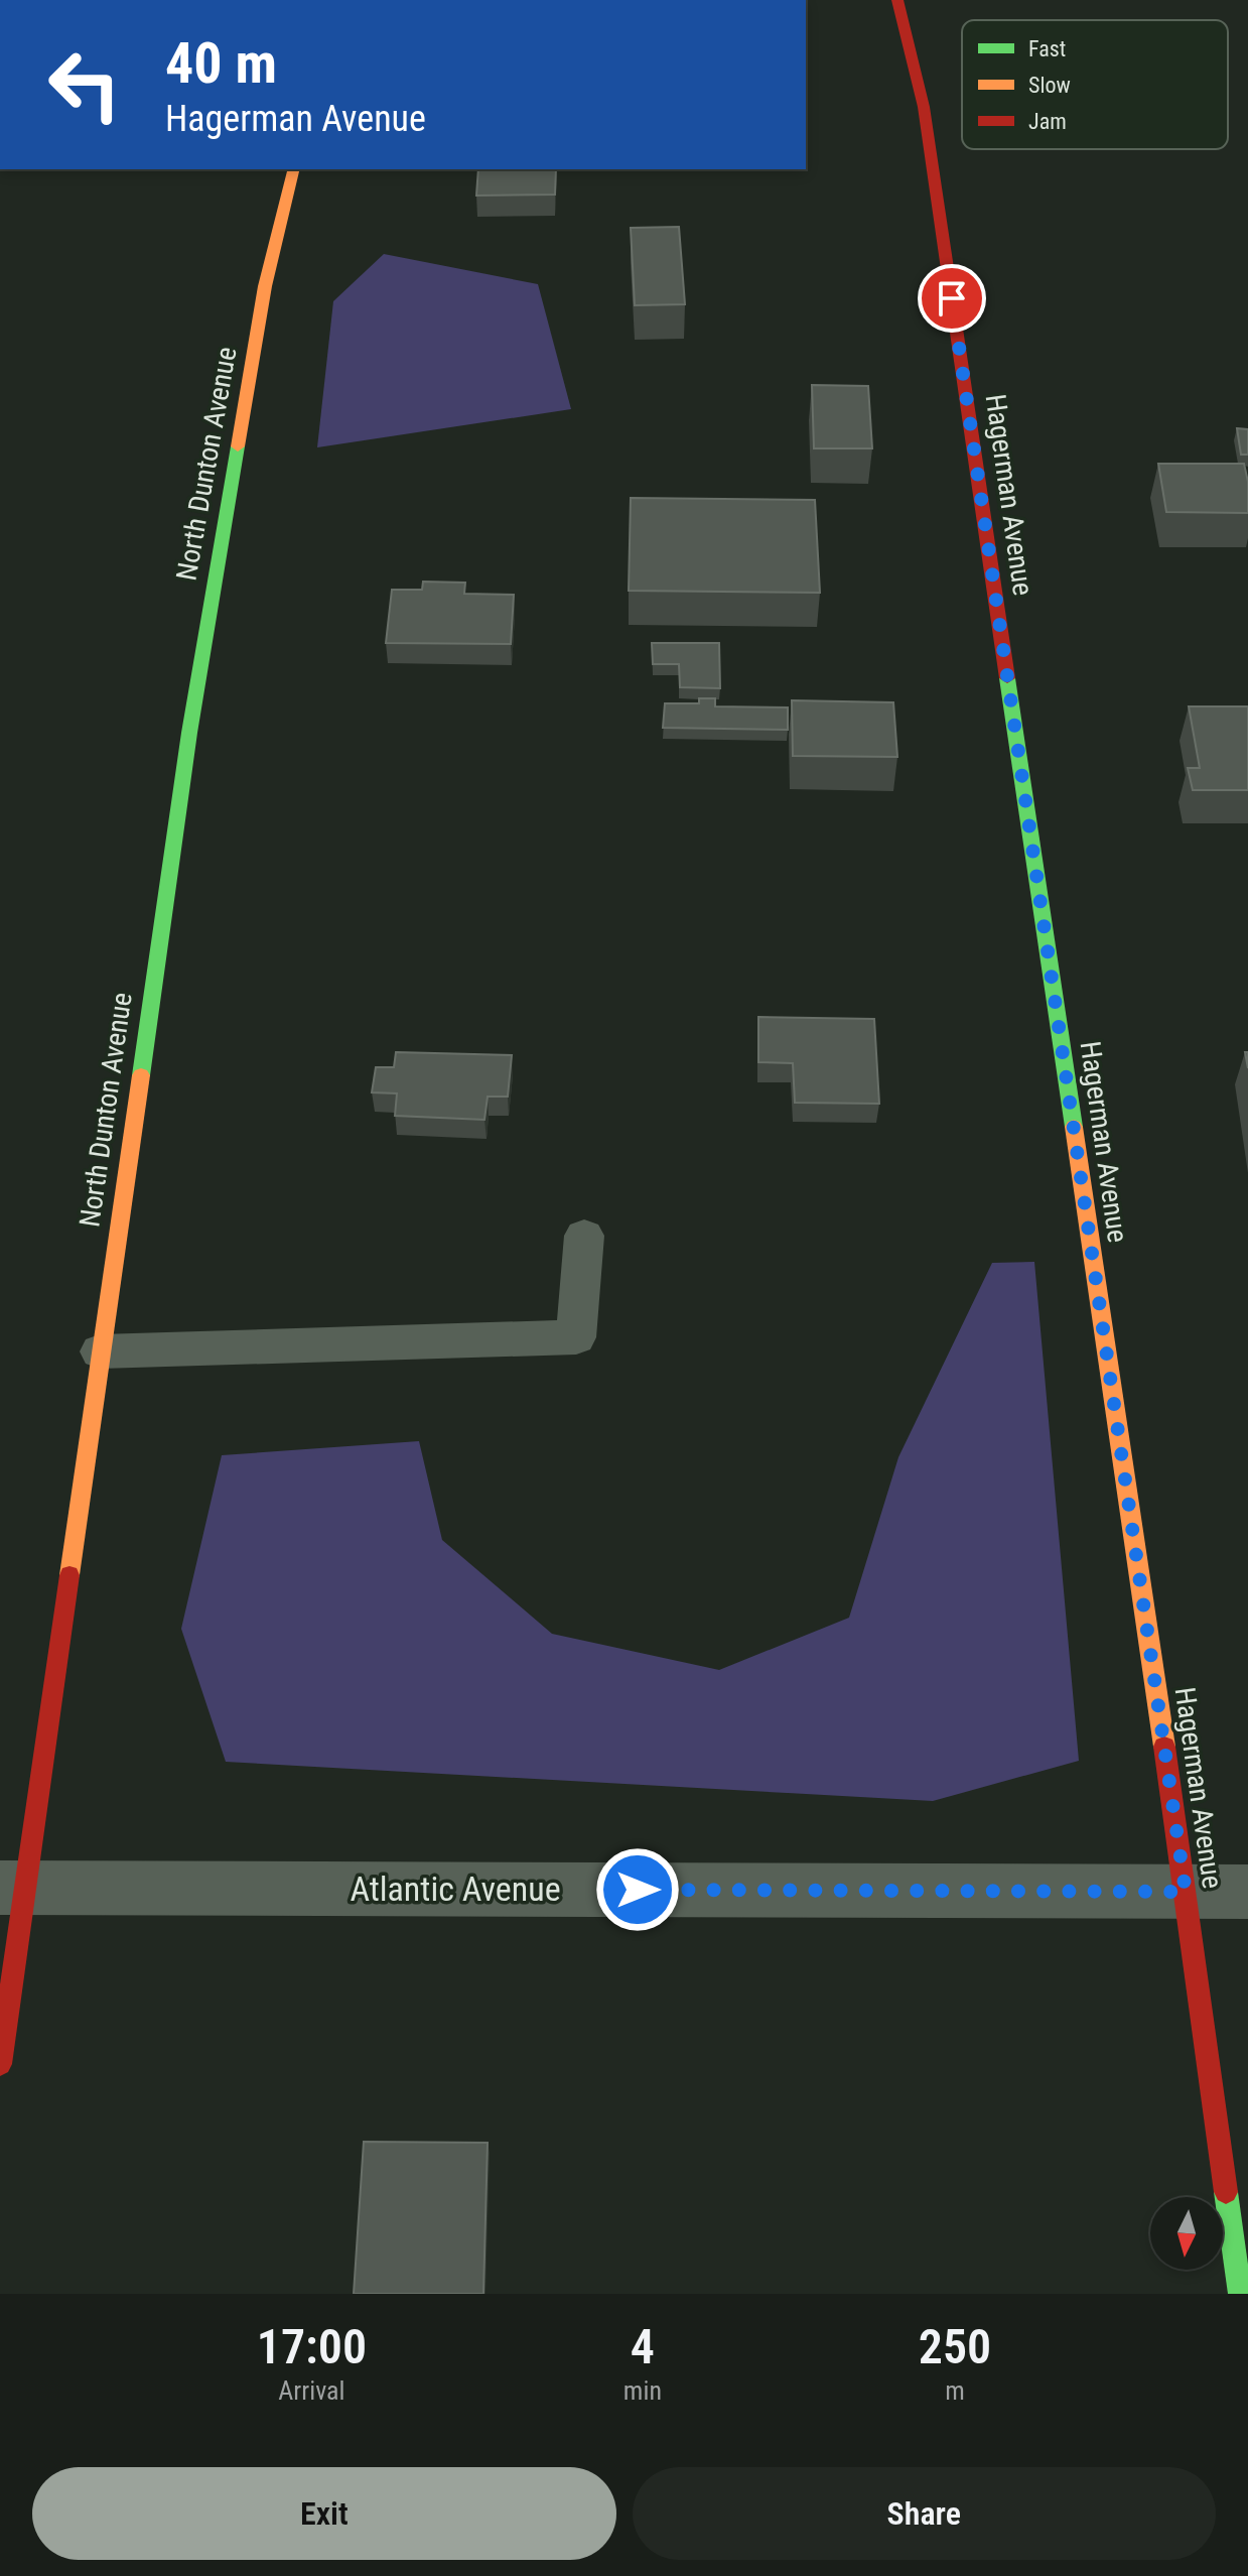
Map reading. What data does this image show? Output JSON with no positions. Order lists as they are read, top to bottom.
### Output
{
  "streets": {
    "street": ["North Dunton Avenue", "Hagerman Avenue", "Atlantic Avenue"]
  },
  "crossings": [
    ["North Dunton Avenue", "Atlantic Avenue"],
    ["Hagerman Avenue", "Atlantic Avenue"]
  ],
  "legend": ["Fast", "Slow", "Jam"],
  "north": "bottom",
  "page": {
    "turn": ["40 m", "Hagerman Avenue"],
    "eta": [
      "17:00",
      "Arrival",
      "4",
      "min",
      "250",
      "m"
    ],
    "buttons": ["Exit", "Share"]
  }
}
